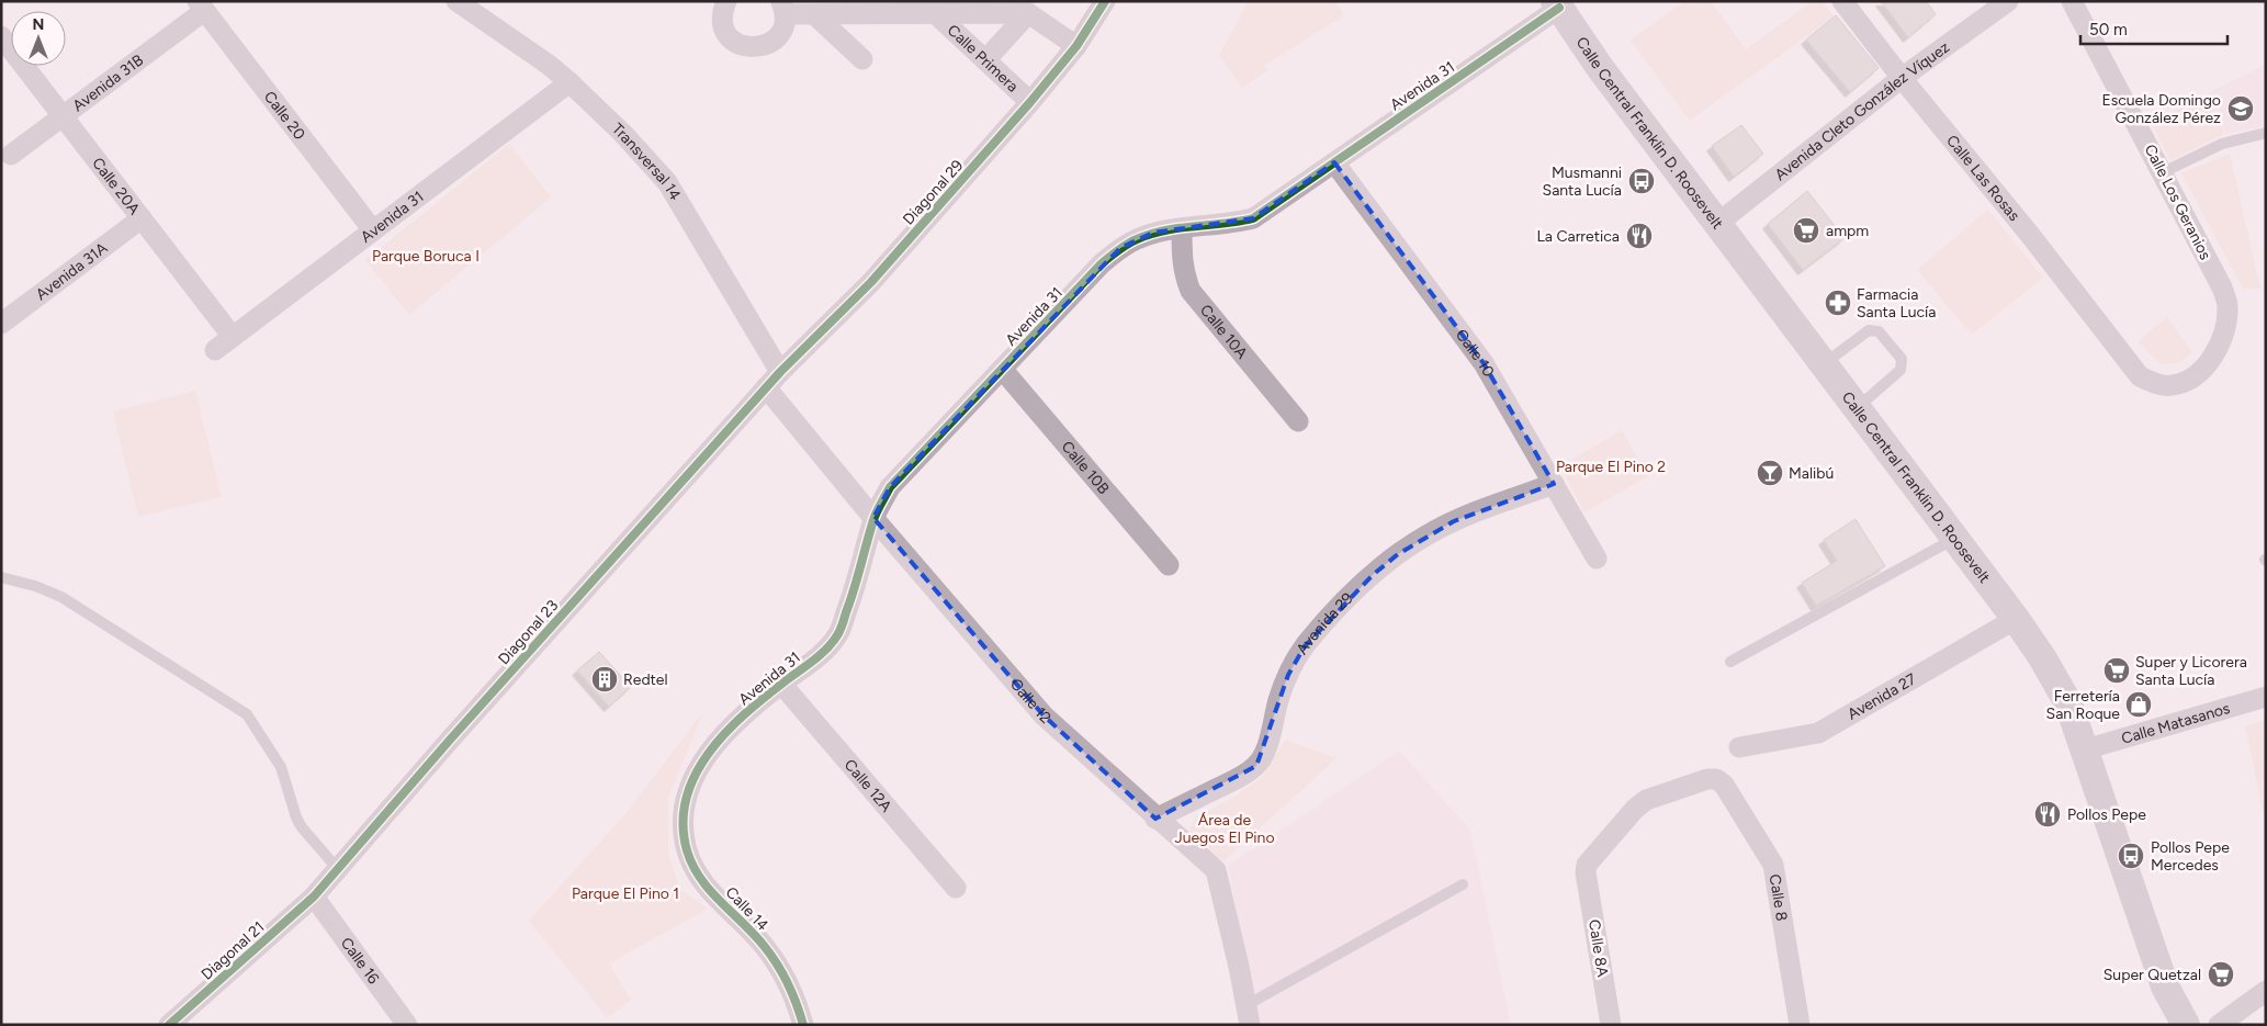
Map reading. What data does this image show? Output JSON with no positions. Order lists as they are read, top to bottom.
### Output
{
  "streets": {
    "main road": ["Calle Central Franklin D. Roosevelt"],
    "street": [
      "Calle Primera",
      "Avenida 31B",
      "Avenida 31",
      "Avenida Cleto González Víquez",
      "Calle 20",
      "Transversal 14",
      "Calle Las Rosas",
      "Calle 20A",
      "Diagonal 29",
      "Calle Los Geranios",
      "Avenida 31A",
      "Calle 10A",
      "Calle 10",
      "Calle 10B",
      "Avenida 29",
      "Diagonal 23",
      "Avenida 27",
      "Calle 12",
      "Calle Matasanos",
      "Calle 12A",
      "Calle 8",
      "Calle 14",
      "Calle 8A",
      "Diagonal 21",
      "Calle 16"
    ]
  },
  "crossings": [
    ["Calle Primera", "Diagonal 29"],
    ["Avenida 31B", "Calle 20"],
    ["Avenida 31B", "Calle 20A"],
    ["Avenida 31", "Calle 20"],
    ["Avenida 31", "Calle Central Franklin D. Roosevelt"],
    ["Avenida 31", "Transversal 14"],
    ["Avenida 31", "Calle 20A"],
    ["Avenida 31", "Calle 10A"],
    ["Avenida 31", "Calle 10"],
    ["Avenida 31", "Calle 10B"],
    ["Avenida 31", "Calle 12"],
    ["Avenida 31", "Calle 12A"],
    ["Avenida 31", "Calle 14"],
    ["Avenida Cleto González Víquez", "Calle Central Franklin D. Roosevelt"],
    ["Avenida Cleto González Víquez", "Calle Las Rosas"],
    ["Calle Central Franklin D. Roosevelt", "Avenida 27"],
    ["Calle Central Franklin D. Roosevelt", "Calle Matasanos"],
    ["Transversal 14", "Diagonal 29"],
    ["Transversal 14", "Diagonal 23"],
    ["Transversal 14", "Calle 12"],
    ["Calle Las Rosas", "Calle Los Geranios"],
    ["Calle 20A", "Avenida 31A"],
    ["Diagonal 29", "Diagonal 23"],
    ["Diagonal 29", "Calle 12"],
    ["Calle 10", "Avenida 29"],
    ["Avenida 29", "Calle 12"],
    ["Diagonal 23", "Calle 12"],
    ["Diagonal 23", "Diagonal 21"],
    ["Diagonal 23", "Calle 16"],
    ["Calle 8", "Calle 8A"],
    ["Diagonal 21", "Calle 16"]
  ],
  "parks": [
    "Parque Boruca I",
    "Parque El Pino 2",
    "Área de Juegos El Pino",
    "Parque El Pino 1"
  ],
  "places": {
    "school or university": ["Escuela Domingo González Pérez"],
    "bus stop": ["Musmanni Santa Lucía", "Pollos Pepe Mercedes"],
    "supermarket": ["ampm", "Super y Licorera Santa Lucía", "Super Quetzal"],
    "restaurant": ["La Carretica", "Pollos Pepe"],
    "pharmacy": ["Farmacia Santa Lucía"],
    "bar": ["Malibú"],
    "building": ["Redtel"],
    "shop": ["Ferretería San Roque"]
  },
  "scale_bar": "50 m",
  "north": "top"
}
